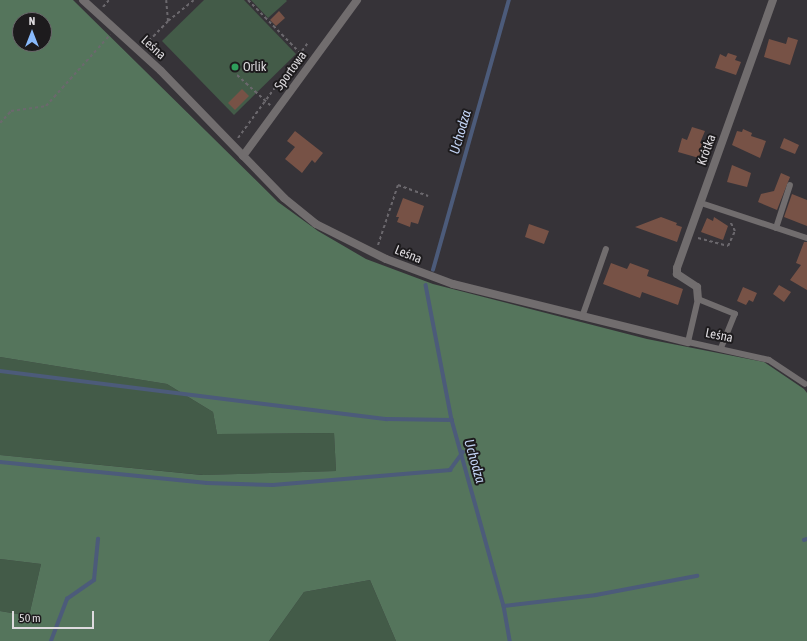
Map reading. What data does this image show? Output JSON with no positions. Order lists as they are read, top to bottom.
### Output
{
  "streets": {
    "street": ["Leśna", "Sportowa", "Krótka"]
  },
  "crossings": [
    ["Leśna", "Sportowa"]
  ],
  "water": ["Uchodza"],
  "places": ["Orlik"],
  "scale_bar": "50 m",
  "north": "top"
}
